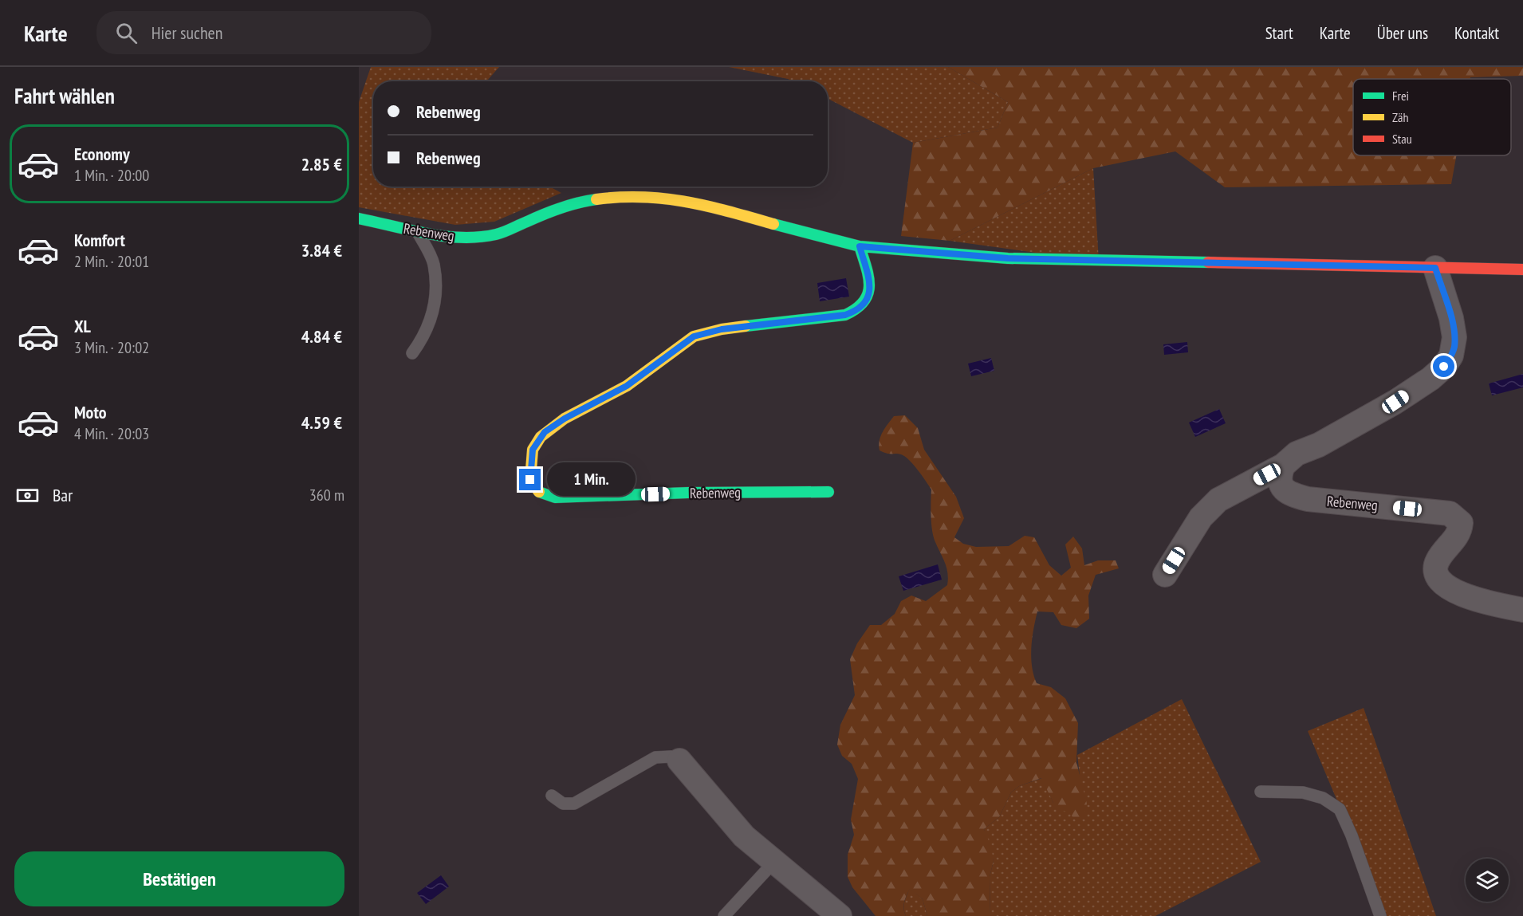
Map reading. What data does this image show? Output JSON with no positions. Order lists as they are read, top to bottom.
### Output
{
  "streets": {
    "street": ["Rebenweg"]
  },
  "legend": ["Frei", "Zäh", "Stau"],
  "page": {
    "header": "Karte",
    "search": "Hier suchen",
    "nav": [
      "Start",
      "Karte",
      "Über uns",
      "Kontakt"
    ],
    "heading": "Fahrt wählen",
    "banner": ["Rebenweg", "Rebenweg"],
    "list": [
      {
        "name": "Economy",
        "note": "1 Min. · 20:00",
        "value": "2.85 €"
      },
      {
        "name": "Komfort",
        "note": "2 Min. · 20:01",
        "value": "3.84 €"
      },
      {
        "name": "XL",
        "note": "3 Min. · 20:02",
        "value": "4.84 €"
      },
      {
        "name": "Moto",
        "note": "4 Min. · 20:03",
        "value": "4.59 €"
      }
    ],
    "bubble": "1 Min.",
    "pay": ["Bar", "360 m"],
    "buttons": "Bestätigen"
  }
}
